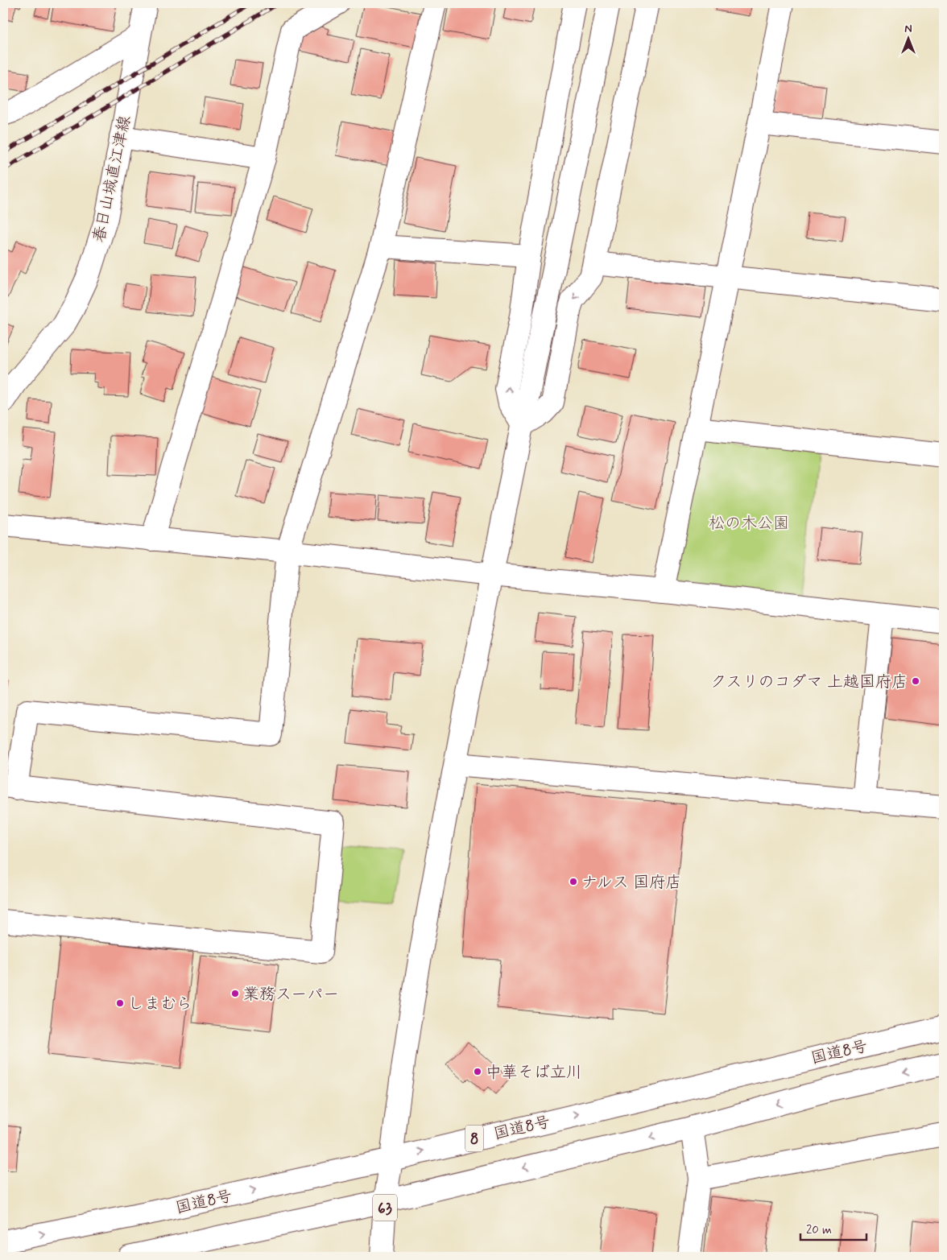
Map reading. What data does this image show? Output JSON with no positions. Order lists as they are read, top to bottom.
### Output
{
  "streets": {
    "main road": [
      "春日山城直江津線",
      "国道8号",
      "8",
      "63"
    ]
  },
  "crossings": [
    ["国道8号", "63"]
  ],
  "parks": ["松の木公園"],
  "places": [
    "クスリのコダマ 上越国府店",
    "ナルス 国府店",
    "業務スーパー",
    "しまむら",
    "中華そば立川"
  ],
  "scale_bar": "20 m",
  "north": "top"
}
